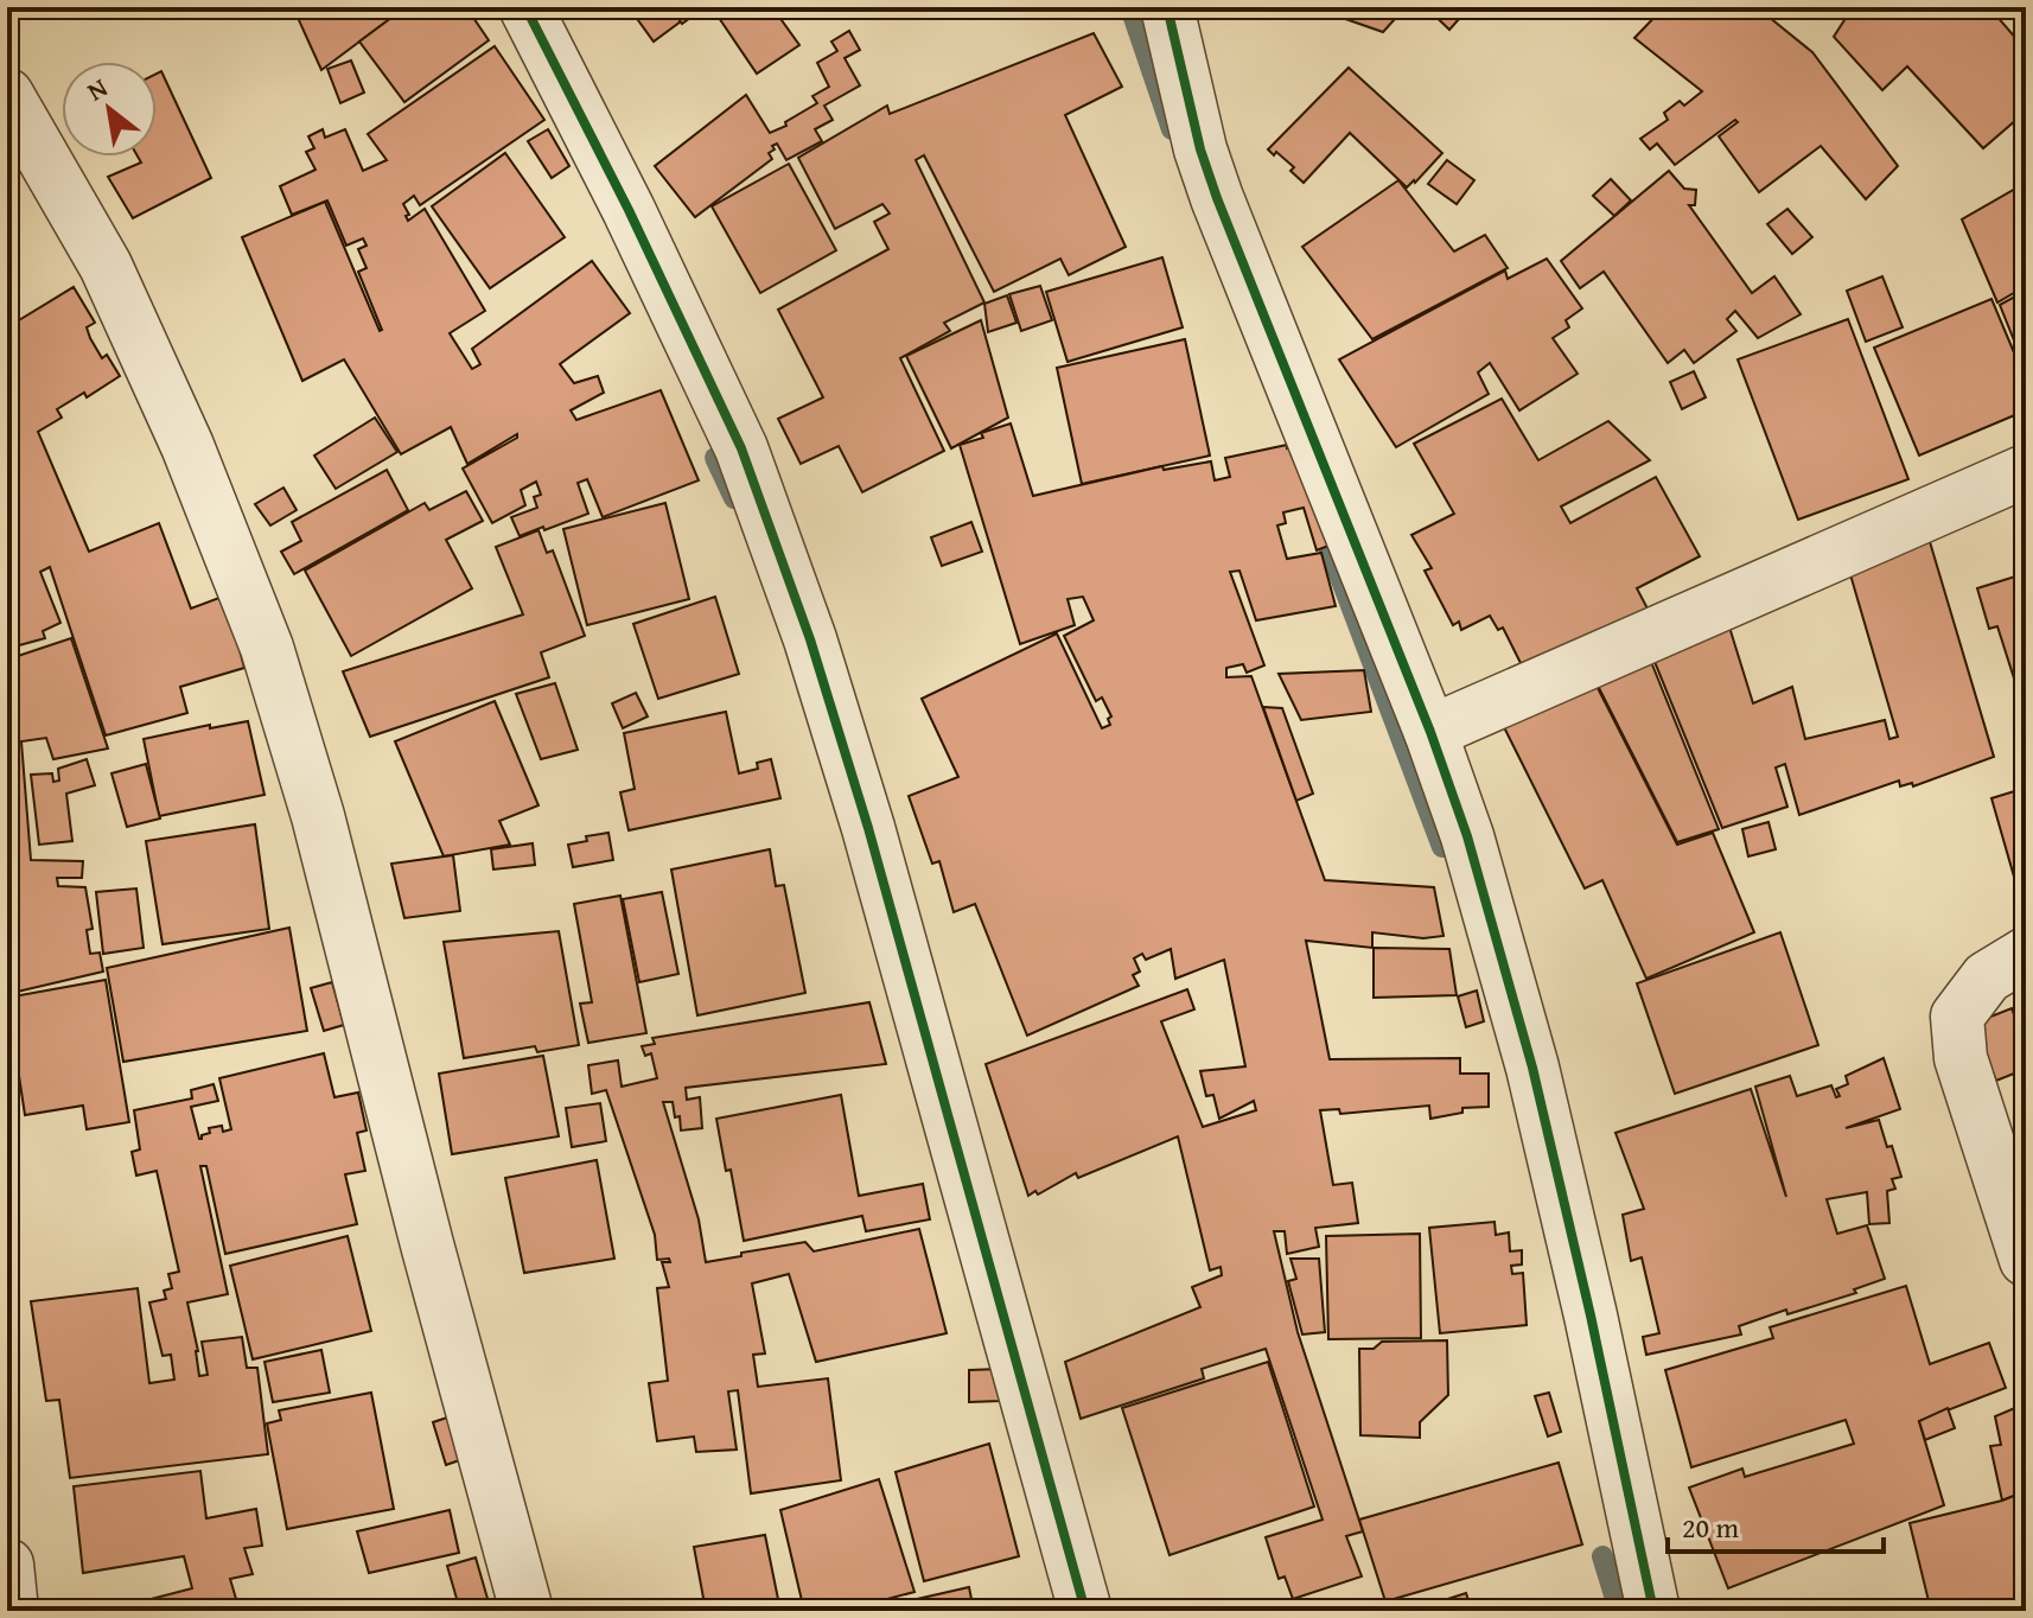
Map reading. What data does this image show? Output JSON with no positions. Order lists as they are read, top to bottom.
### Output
{
  "scale_bar": "20 m",
  "north": "top left"
}
